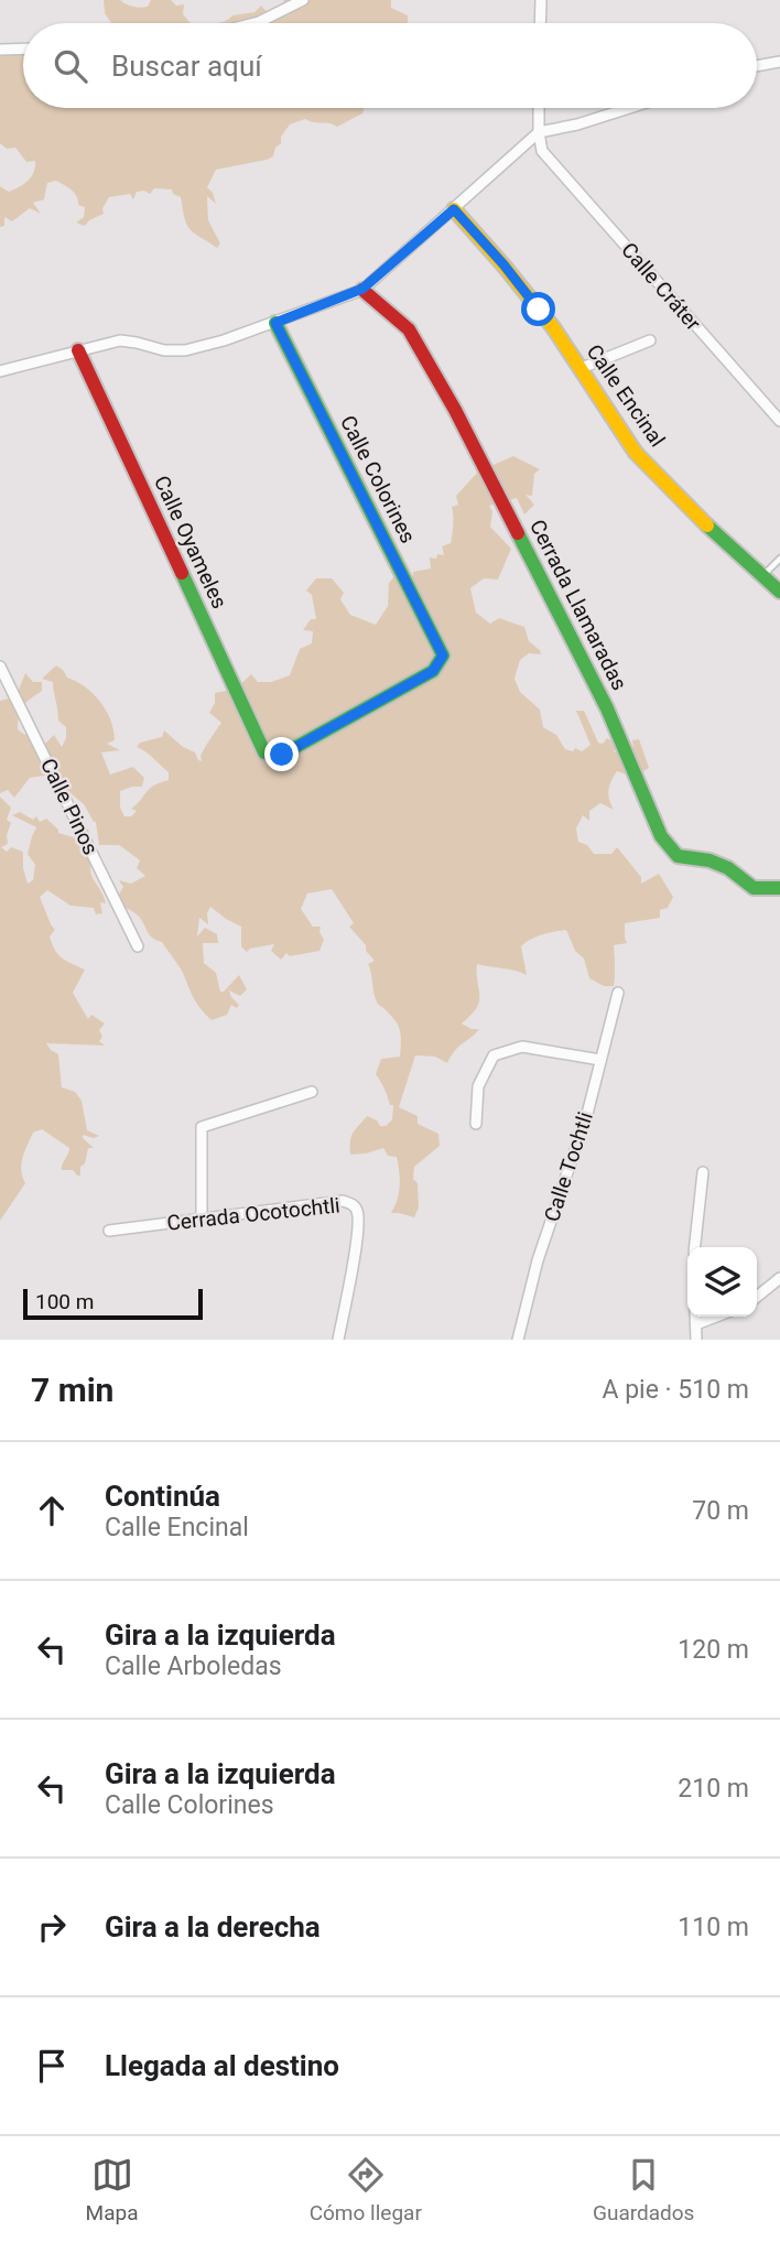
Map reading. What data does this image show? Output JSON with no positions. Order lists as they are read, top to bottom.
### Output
{
  "streets": {
    "street": [
      "Calle Cráter",
      "Calle Encinal",
      "Calle Colorines",
      "Calle Oyameles",
      "Cerrada Llamaradas",
      "Calle Pinos",
      "Calle Tochtli",
      "Cerrada Ocotochtli"
    ]
  },
  "crossings": [
    ["Calle Colorines", "Calle Oyameles"]
  ],
  "scale_bar": "100 m",
  "page": {
    "search": "Buscar aquí",
    "scale": "100 m",
    "heading": ["7 min", "A pie · 510 m"],
    "list": [
      ["Continúa", "Calle Encinal", "70 m"],
      ["Gira a la izquierda", "Calle Arboledas", "120 m"],
      ["Gira a la izquierda", "Calle Colorines", "210 m"],
      ["Gira a la derecha", "110 m"],
      "Llegada al destino"
    ],
    "nav": ["Mapa", "Cómo llegar", "Guardados"]
  }
}
